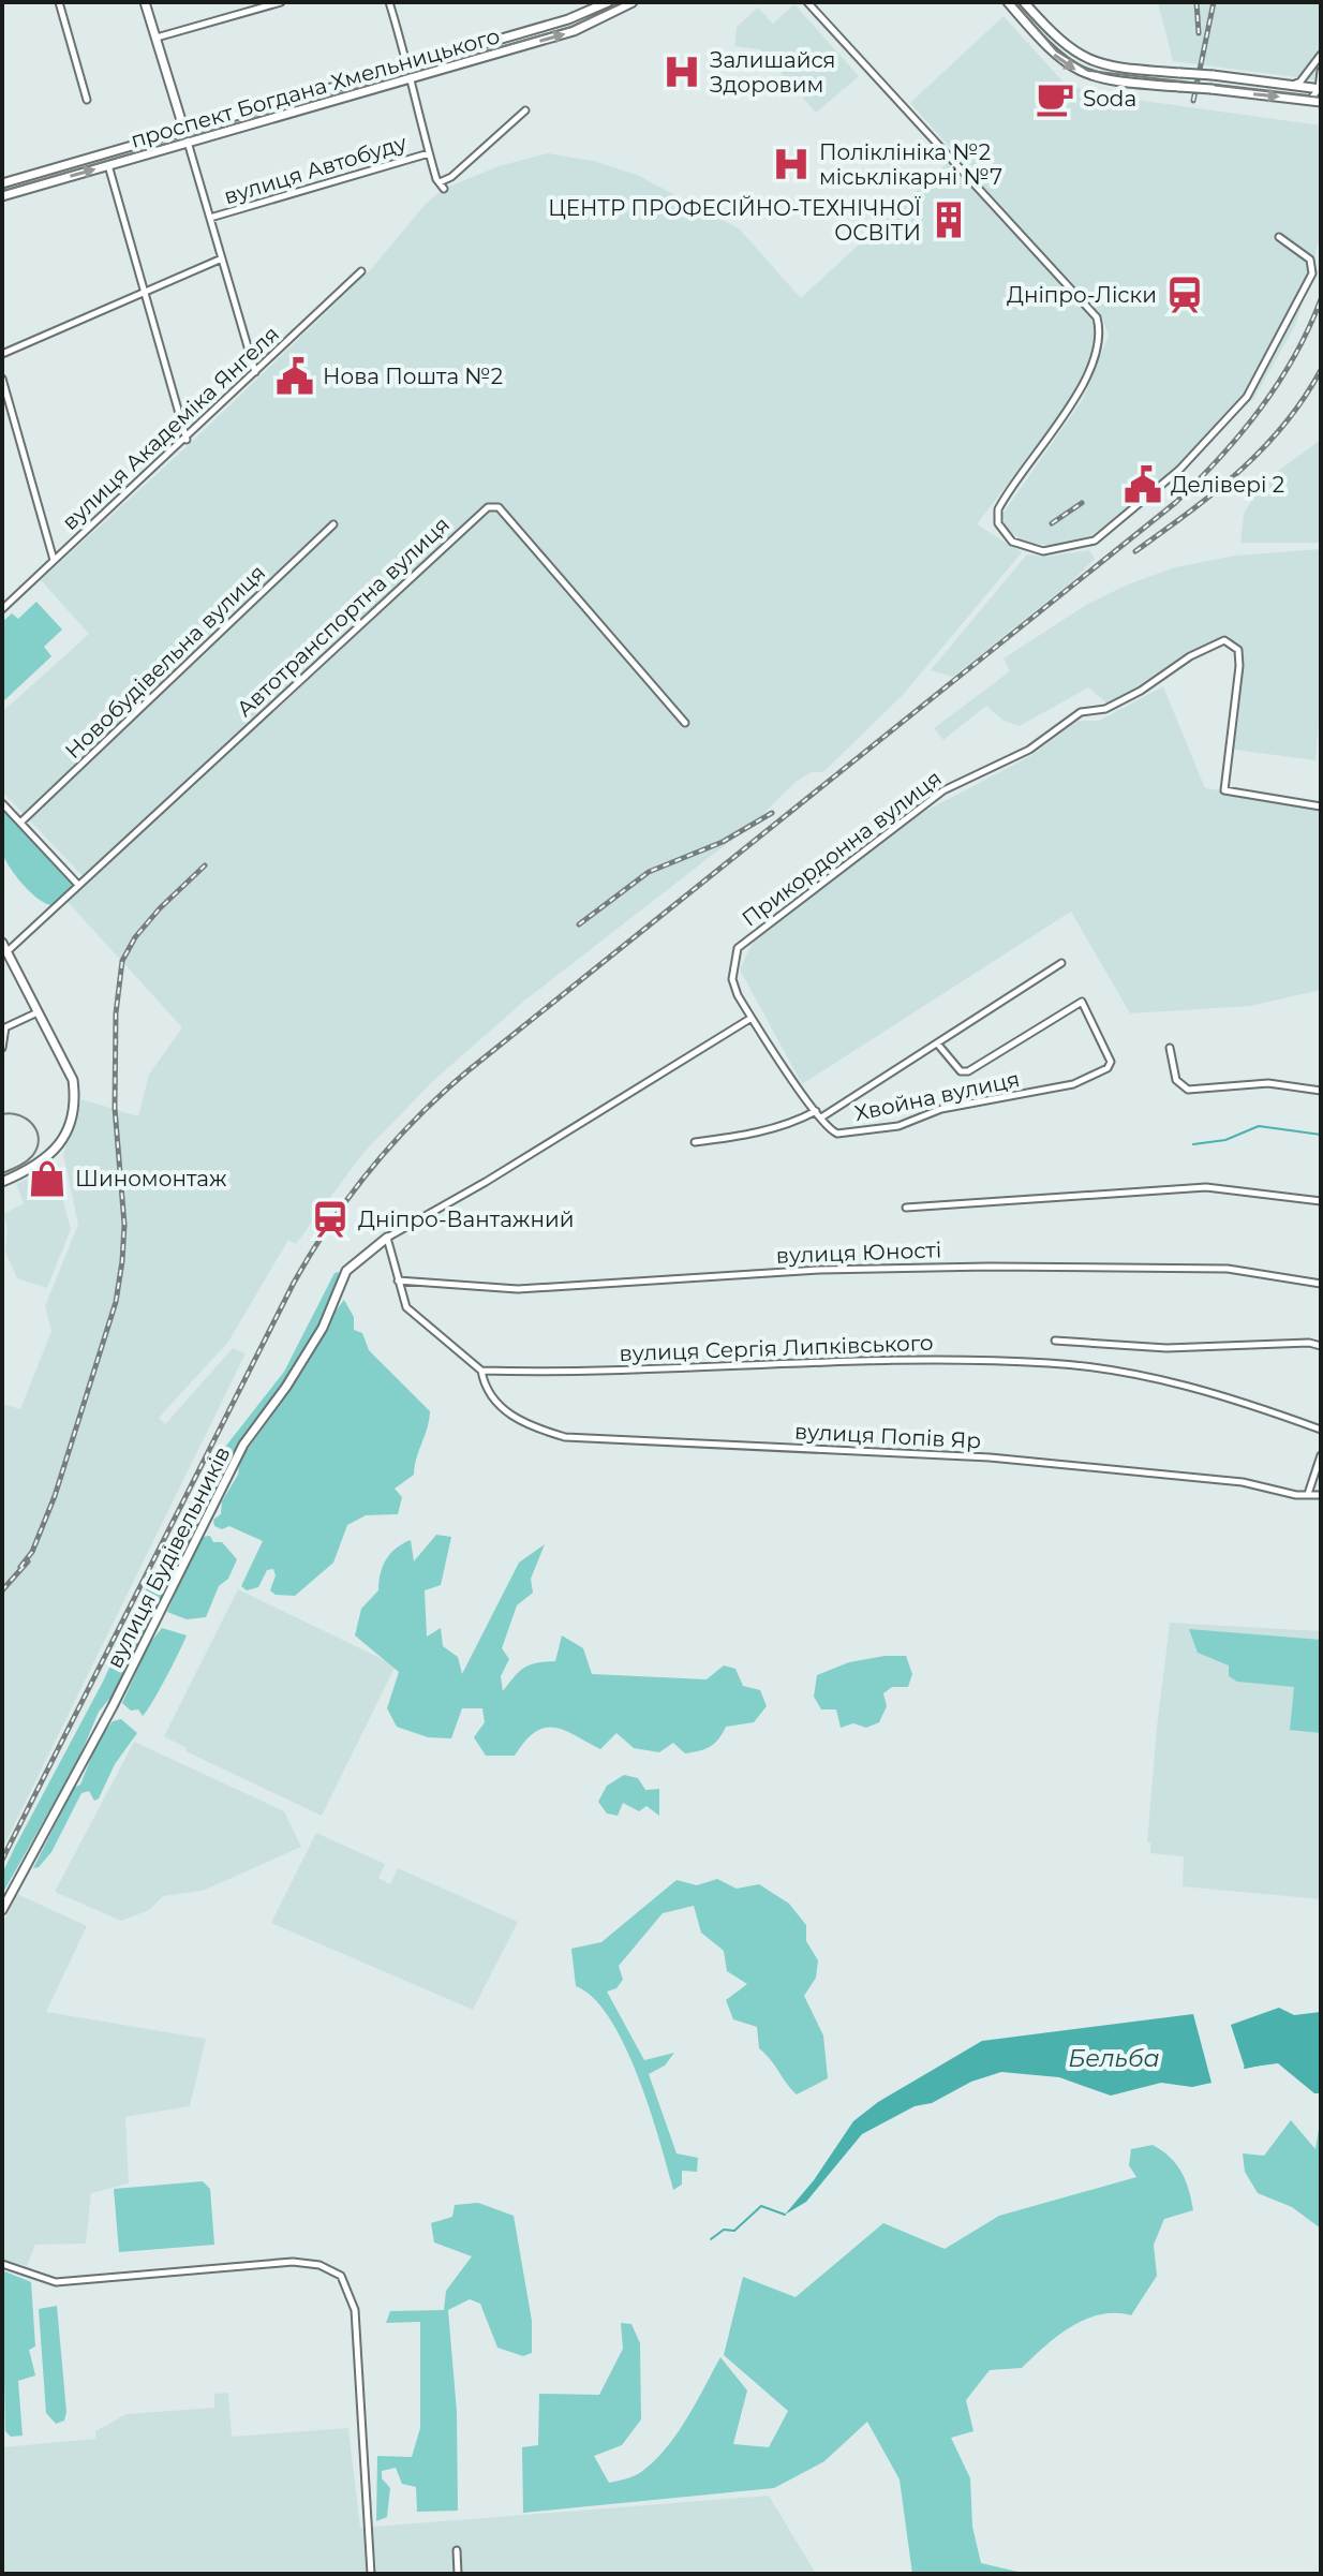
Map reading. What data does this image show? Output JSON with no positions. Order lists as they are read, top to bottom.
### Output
{
  "streets": {
    "main road": ["проспект Богдана Хмельницького", "вулиця Будівельників"],
    "street": [
      "вулиця Автобуду",
      "вулиця Академіка Янгеля",
      "Автотранспортна вулиця",
      "Новобудівельна вулиця",
      "Прикордонна вулиця",
      "Хвойна вулиця",
      "вулиця Юності",
      "вулиця Сергія Липківського",
      "вулиця Попів Яр"
    ]
  },
  "crossings": [
    ["вулиця Сергія Липківського", "вулиця Попів Яр"]
  ],
  "water": ["Бельба"],
  "places": {
    "hospital": ["Залишайся Здоровим", "Поліклініка №2 міськлікарні №7"],
    "cafe": ["Soda"],
    "building": ["ЦЕНТР ПРОФЕСІЙНО-ТЕХНІЧНОЇ ОСВІТИ"],
    "station": ["Дніпро-Ліски", "Дніпро-Вантажний"],
    "public building": ["Нова Пошта №2", "Делівері 2"],
    "shop": ["Шиномонтаж"]
  }
}
